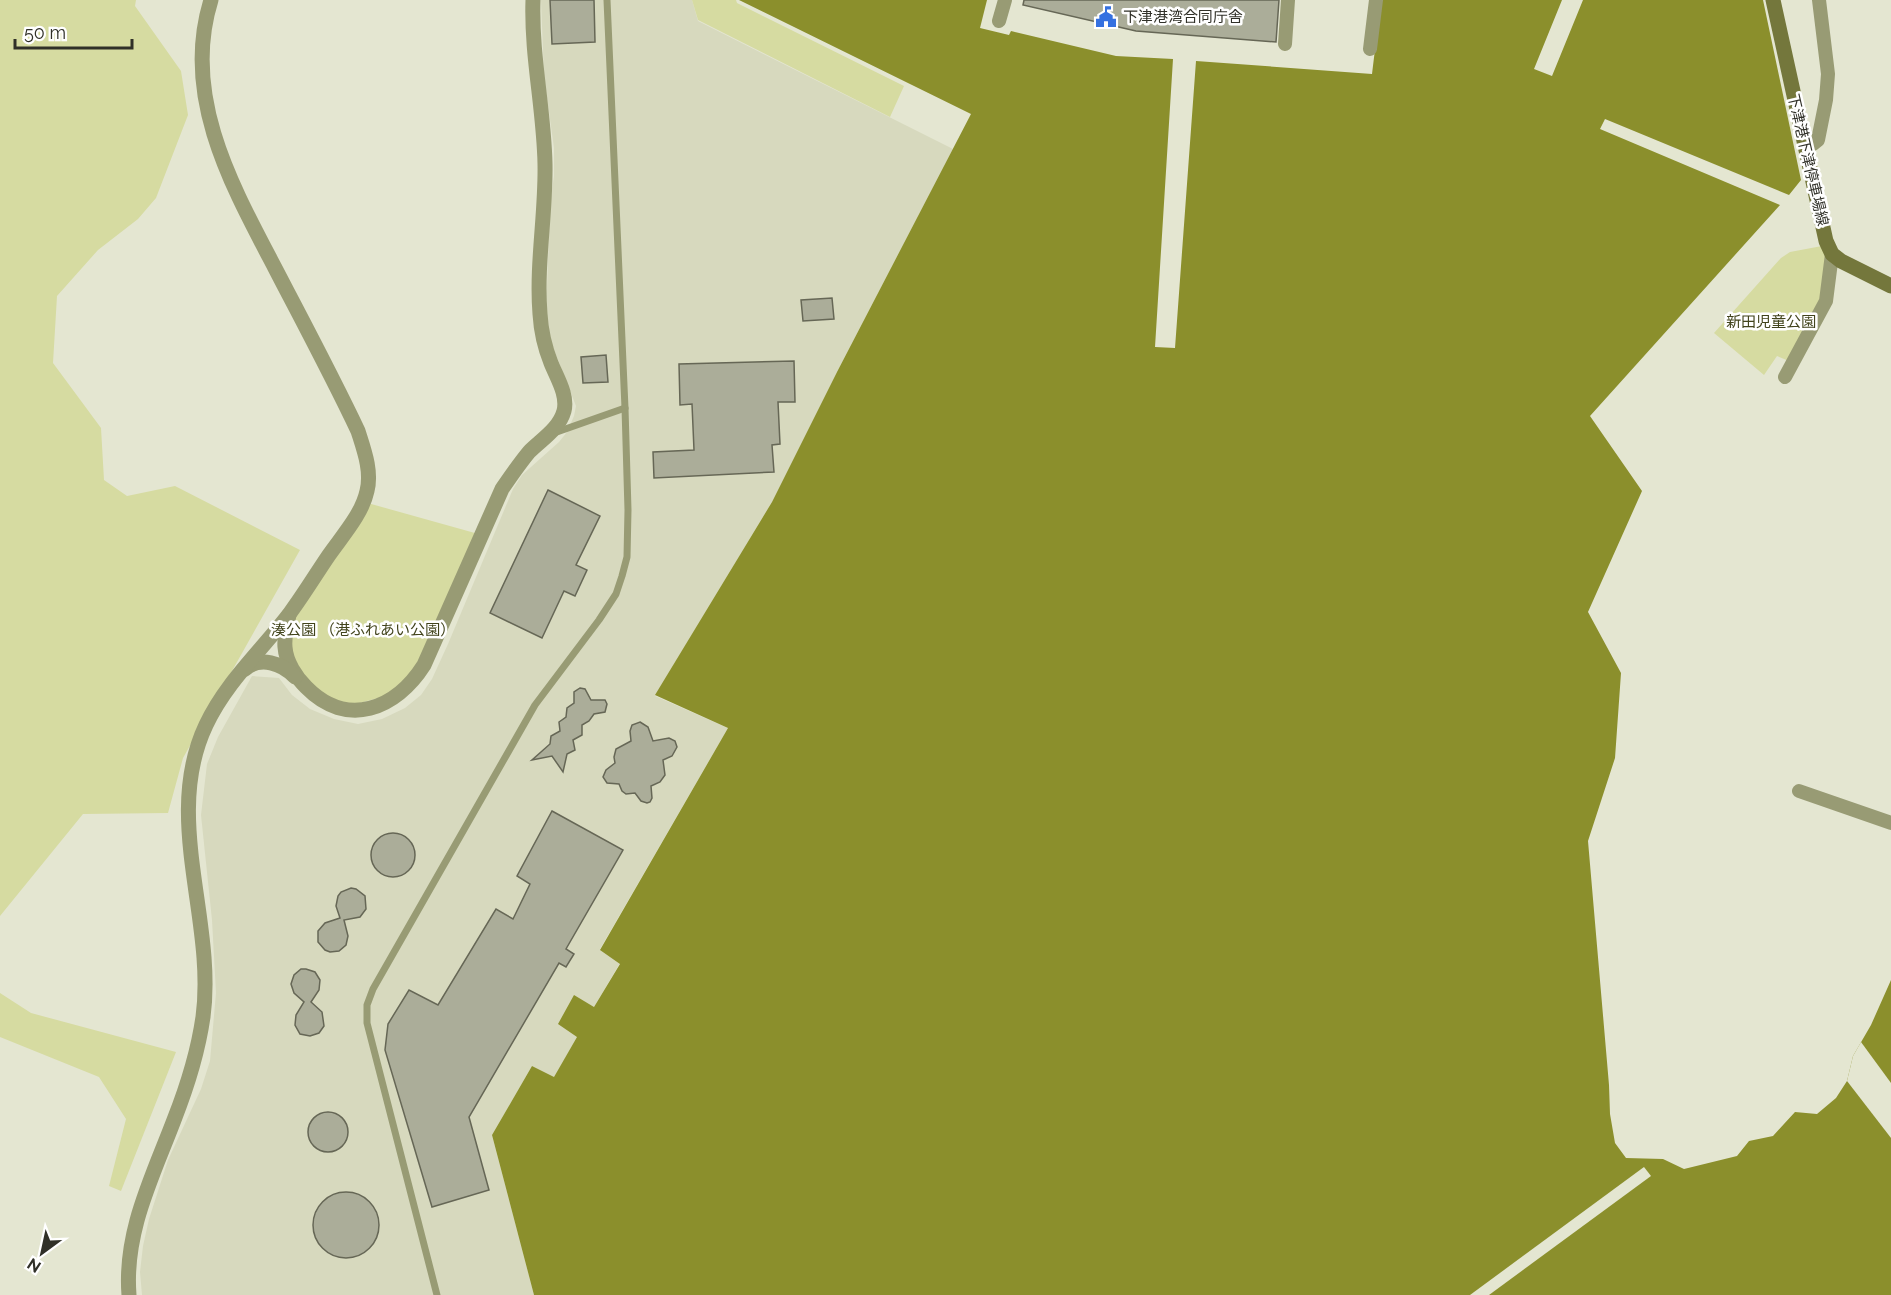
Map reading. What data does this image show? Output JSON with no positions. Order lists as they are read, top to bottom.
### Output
{
  "streets": {
    "main road": ["下津港下津停車場線"]
  },
  "parks": ["新田児童公園", "湊公園 （港ふれあい公園）"],
  "places": {
    "public building": ["下津港湾合同庁舎"]
  },
  "scale_bar": "50 m",
  "north": "bottom left"
}
